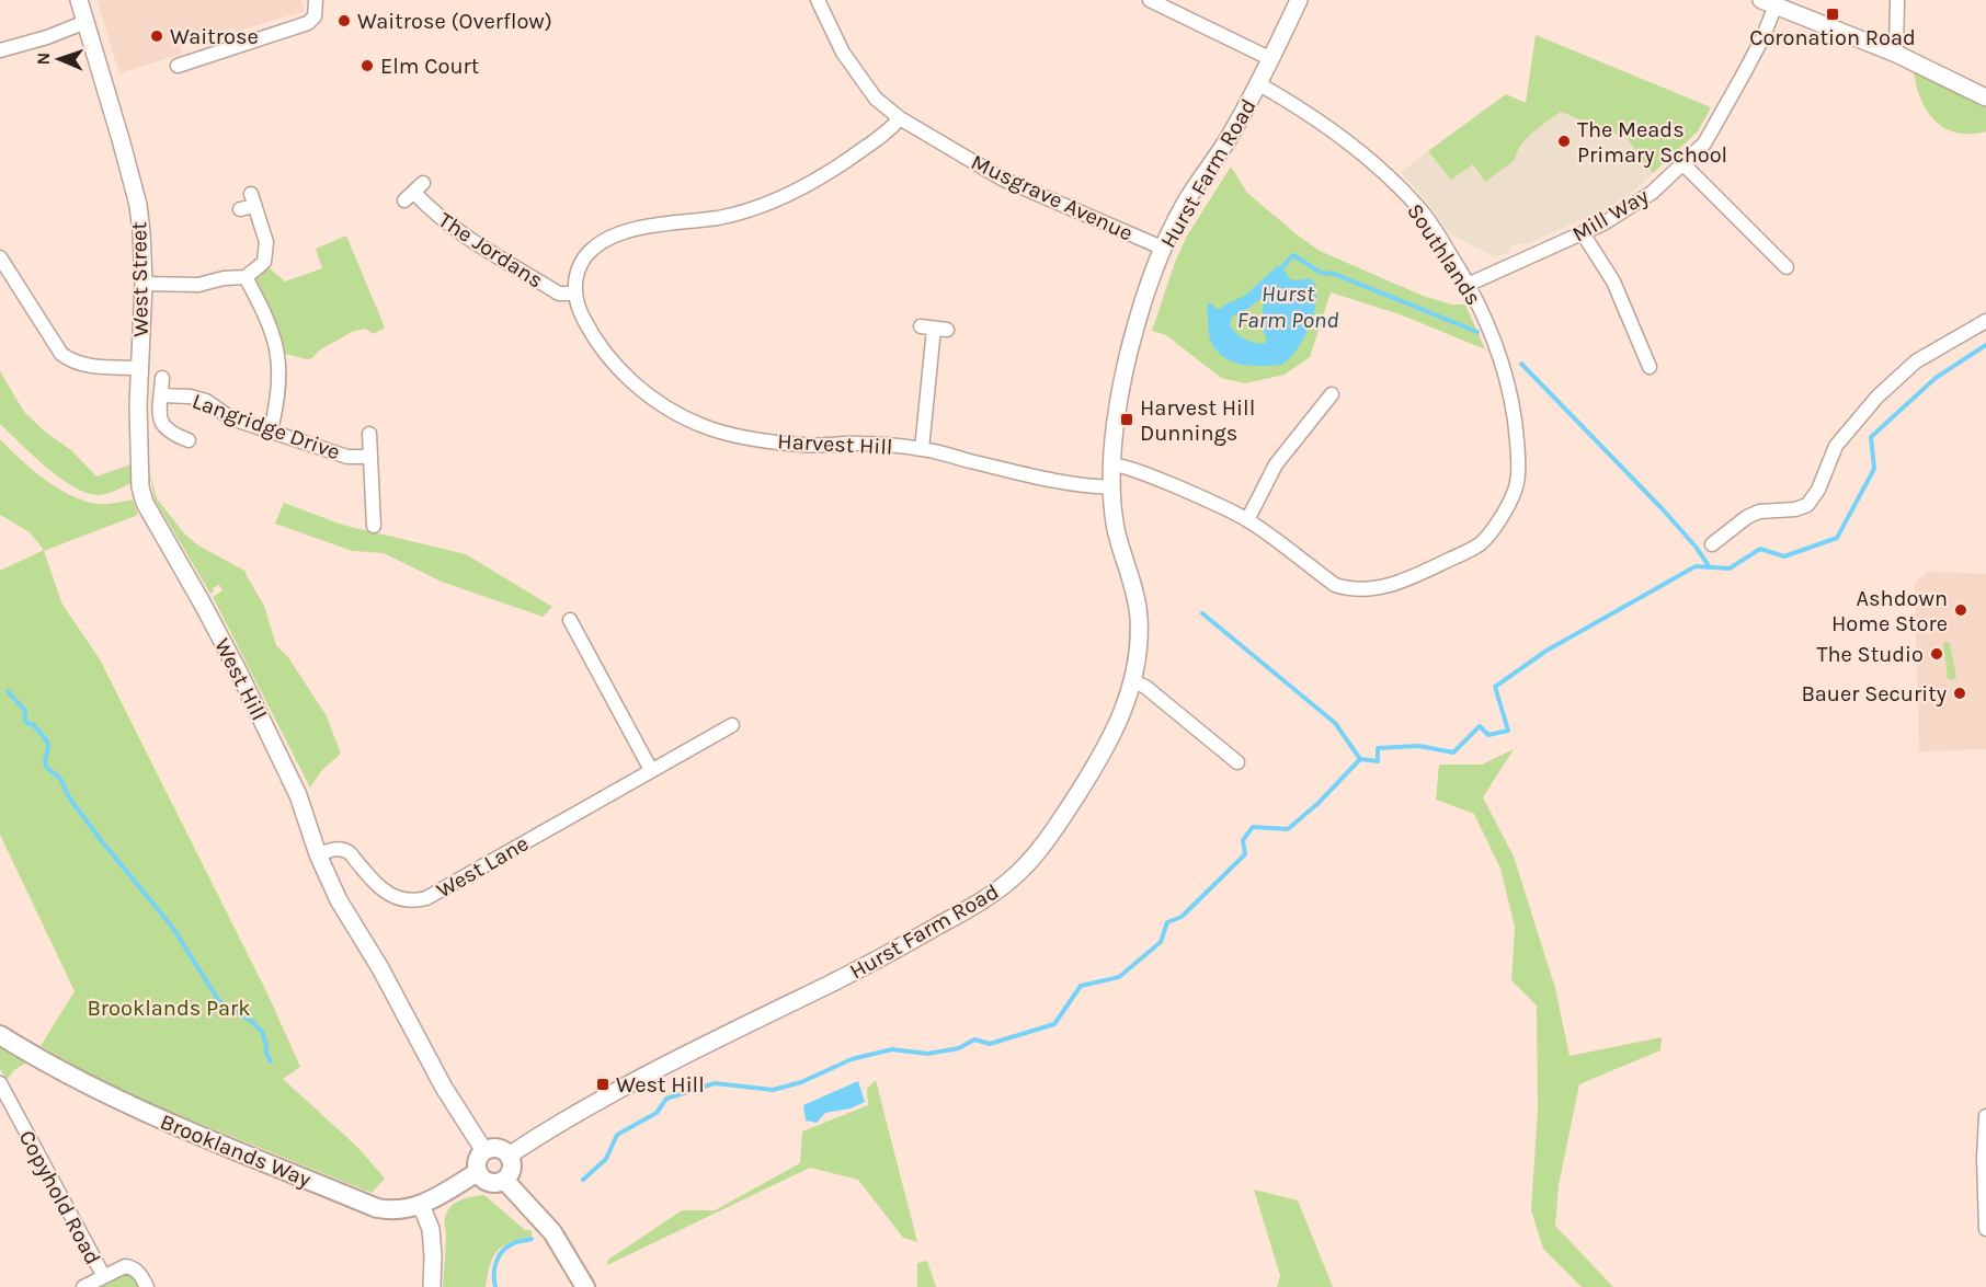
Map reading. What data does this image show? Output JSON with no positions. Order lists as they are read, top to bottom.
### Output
{
  "streets": {
    "main road": ["Brooklands Way"],
    "street": [
      "Hurst Farm Road",
      "Musgrave Avenue",
      "Mill Way",
      "The Jordans",
      "Southlands",
      "West Street",
      "Langridge Drive",
      "Harvest Hill",
      "West Hill",
      "West Lane",
      "Copyhold Road"
    ]
  },
  "crossings": [
    ["Hurst Farm Road", "Musgrave Avenue"],
    ["Hurst Farm Road", "Southlands"],
    ["Hurst Farm Road", "Harvest Hill"],
    ["Hurst Farm Road", "West Hill"],
    ["Hurst Farm Road", "Brooklands Way"],
    ["Mill Way", "Southlands"],
    ["The Jordans", "Harvest Hill"],
    ["West Street", "West Hill"],
    ["West Hill", "West Lane"],
    ["West Hill", "Brooklands Way"]
  ],
  "water": ["Hurst Farm Pond"],
  "parks": ["Brooklands Park"],
  "places": {
    "transit": ["Coronation Road", "Harvest Hill Dunnings", "West Hill"],
    "other": [
      "Waitrose (Overflow)",
      "Waitrose",
      "Elm Court",
      "The Meads Primary School",
      "Ashdown Home Store",
      "The Studio",
      "Bauer Security"
    ]
  },
  "north": "left"
}
